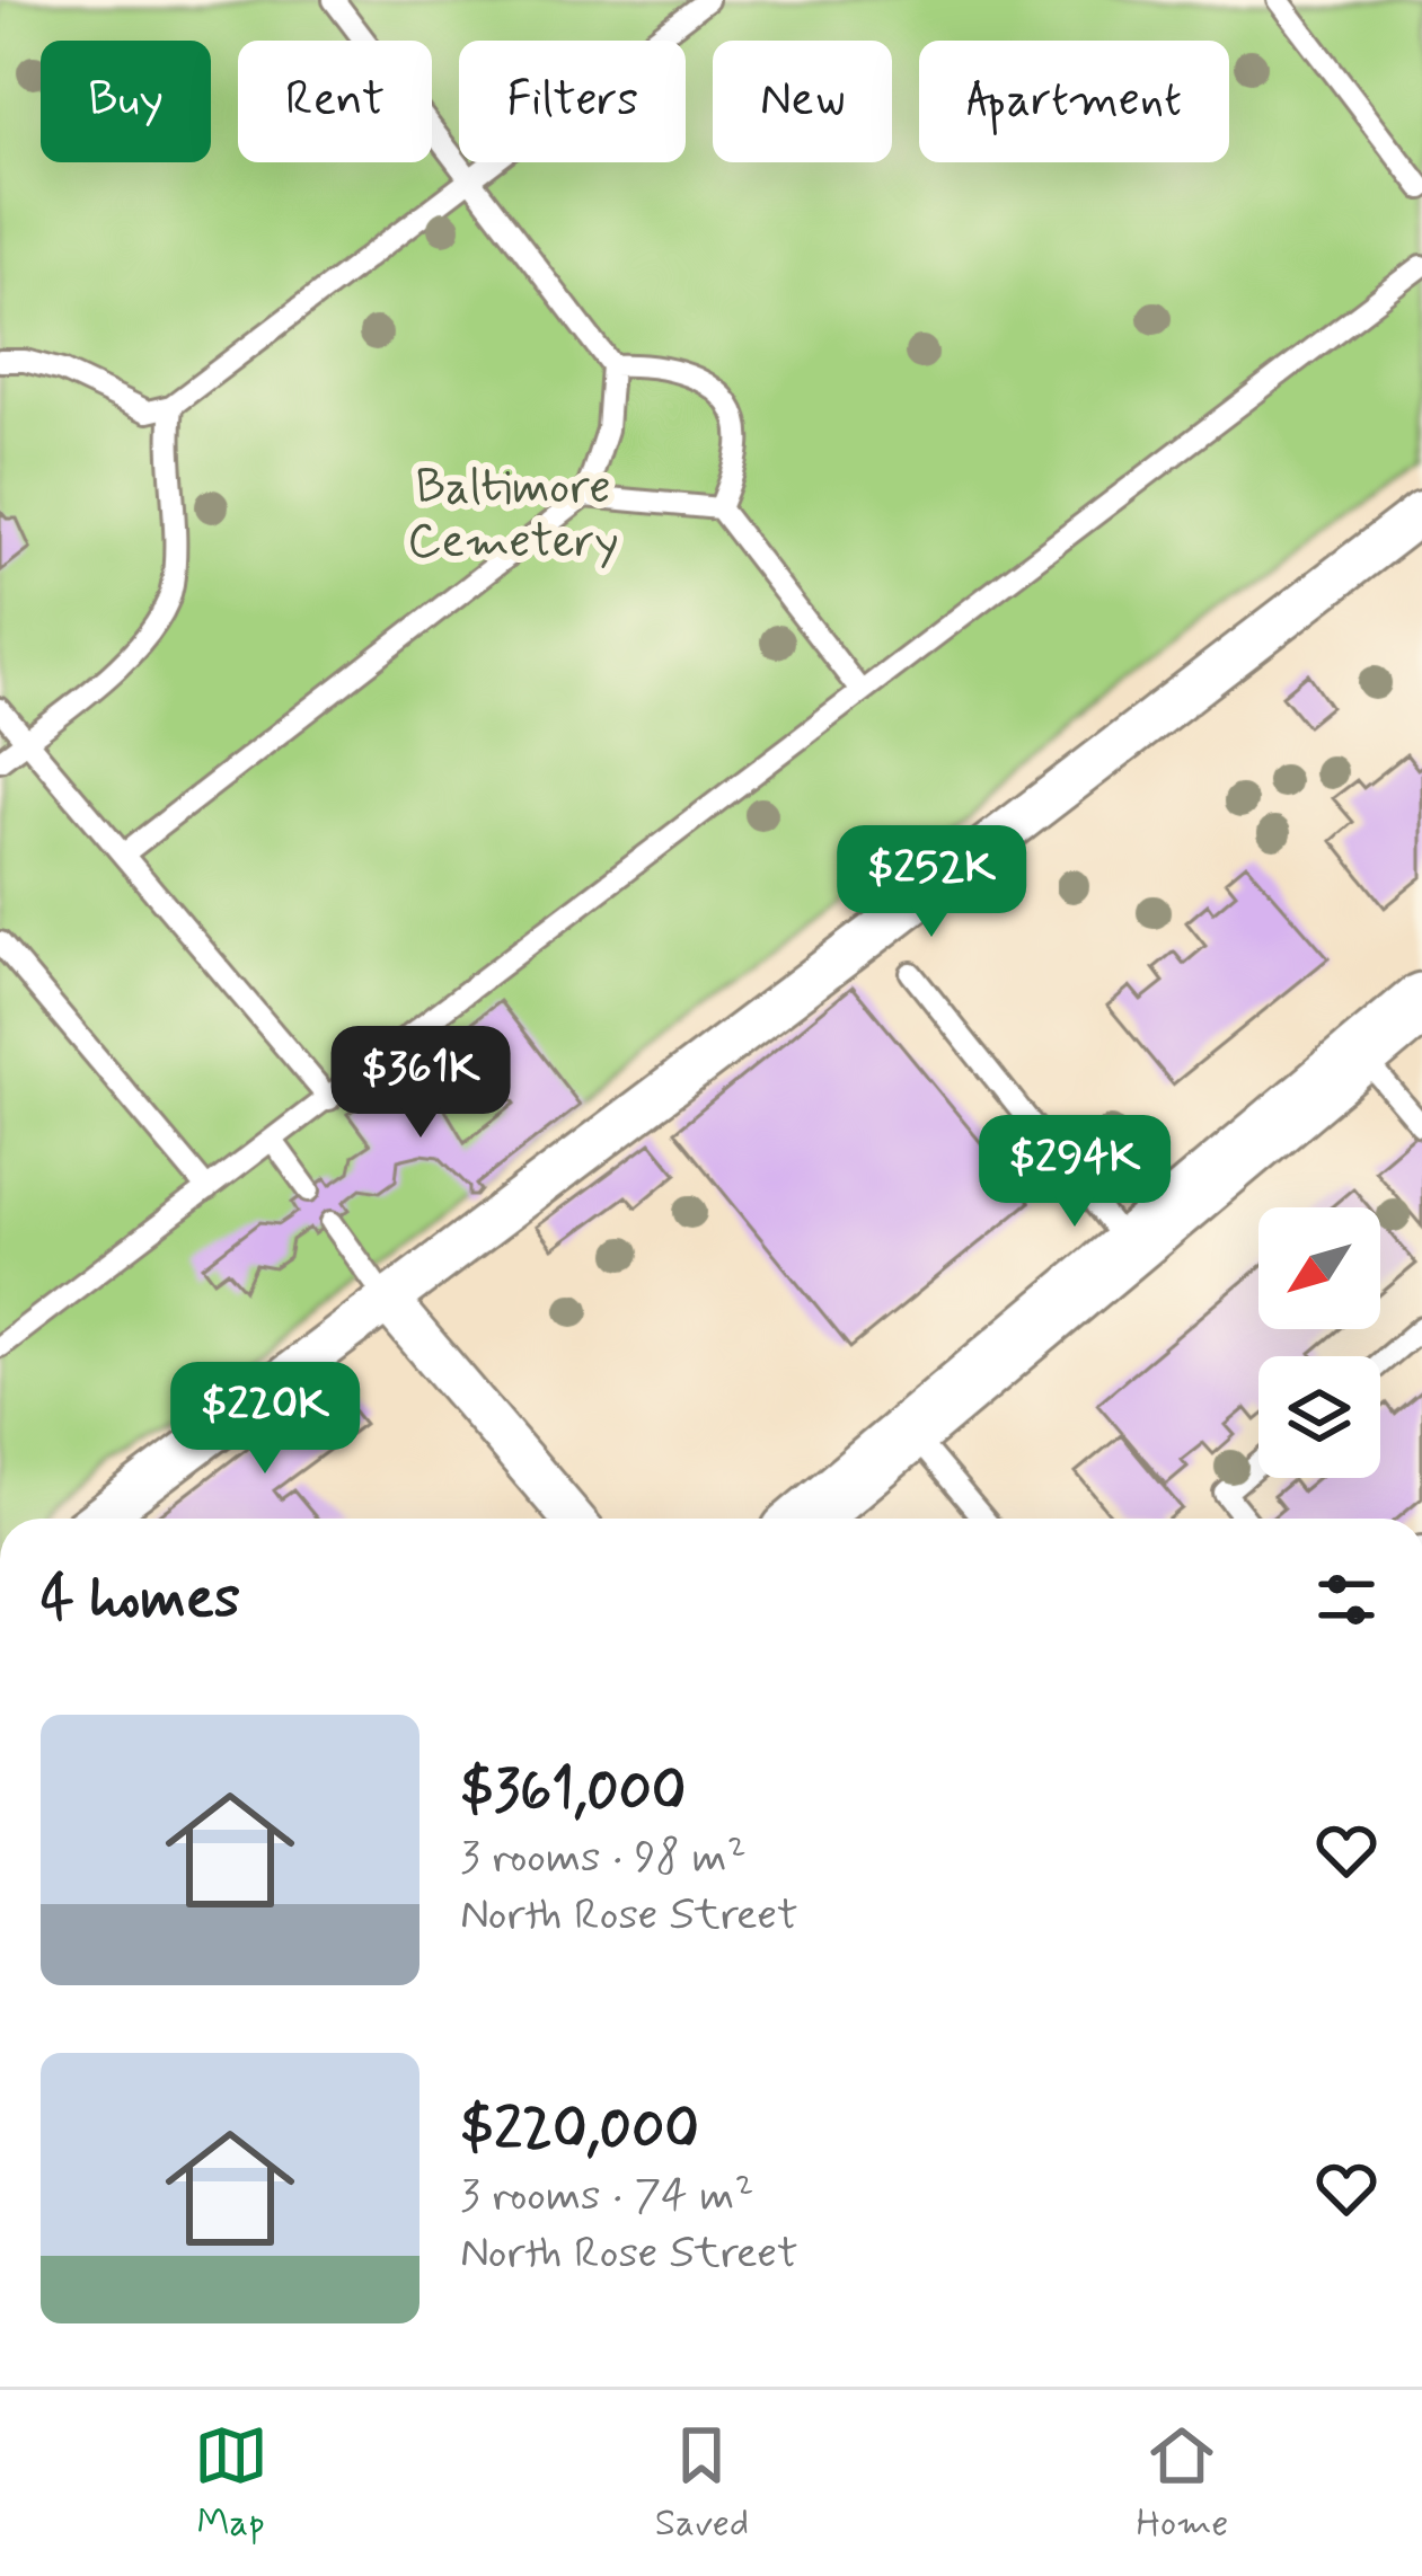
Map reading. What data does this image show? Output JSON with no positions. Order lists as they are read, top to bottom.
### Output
{
  "parks": ["Baltimore Cemetery"],
  "north": "bottom left",
  "page": {
    "chip": [
      "Buy",
      "Rent",
      "Filters",
      "New",
      "Apartment"
    ],
    "price": [
      "$252K",
      "$361K",
      "$294K",
      "$220K"
    ],
    "heading": "4 homes",
    "list": [
      {
        "name": "$361,000",
        "note": "3 rooms · 98 m² · North Rose Street"
      },
      {
        "name": "$220,000",
        "note": "3 rooms · 74 m² · North Rose Street"
      }
    ],
    "tabs": ["Map", "Saved", "Home"]
  }
}
